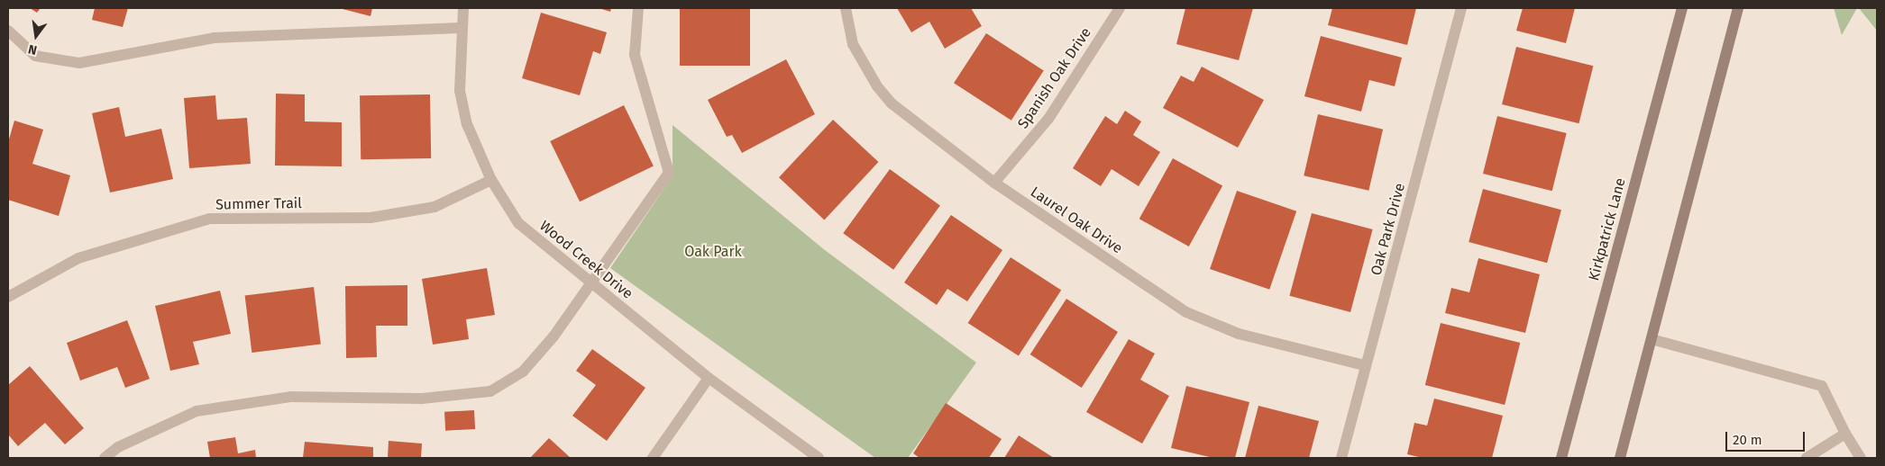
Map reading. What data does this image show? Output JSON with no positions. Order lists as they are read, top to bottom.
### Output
{
  "streets": {
    "street": [
      "Spanish Oak Drive",
      "Summer Trail",
      "Laurel Oak Drive",
      "Oak Park Drive",
      "Kirkpatrick Lane",
      "Wood Creek Drive"
    ]
  },
  "crossings": [
    ["Spanish Oak Drive", "Laurel Oak Drive"],
    ["Summer Trail", "Wood Creek Drive"],
    ["Laurel Oak Drive", "Oak Park Drive"]
  ],
  "parks": ["Oak Park"],
  "scale_bar": "20 m",
  "north": "bottom"
}
